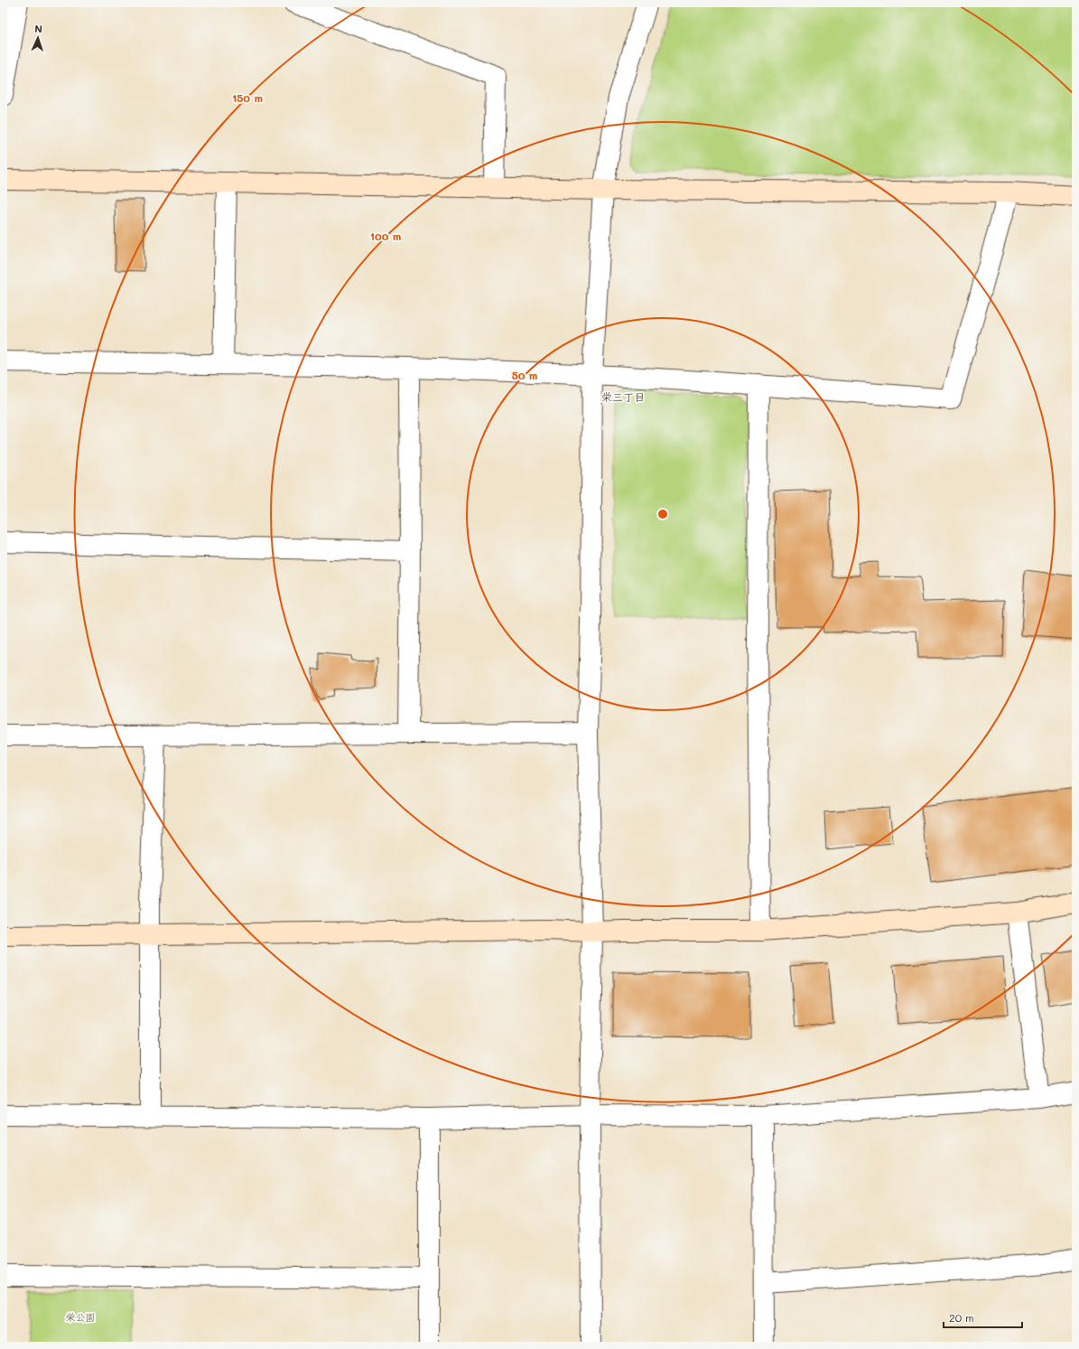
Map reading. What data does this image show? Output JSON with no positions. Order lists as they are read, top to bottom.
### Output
{
  "districts": ["栄三丁目"],
  "parks": ["栄公園"],
  "scale_bar": "20 m",
  "north": "top",
  "rings": ["150 m", "100 m", "50 m"]
}
